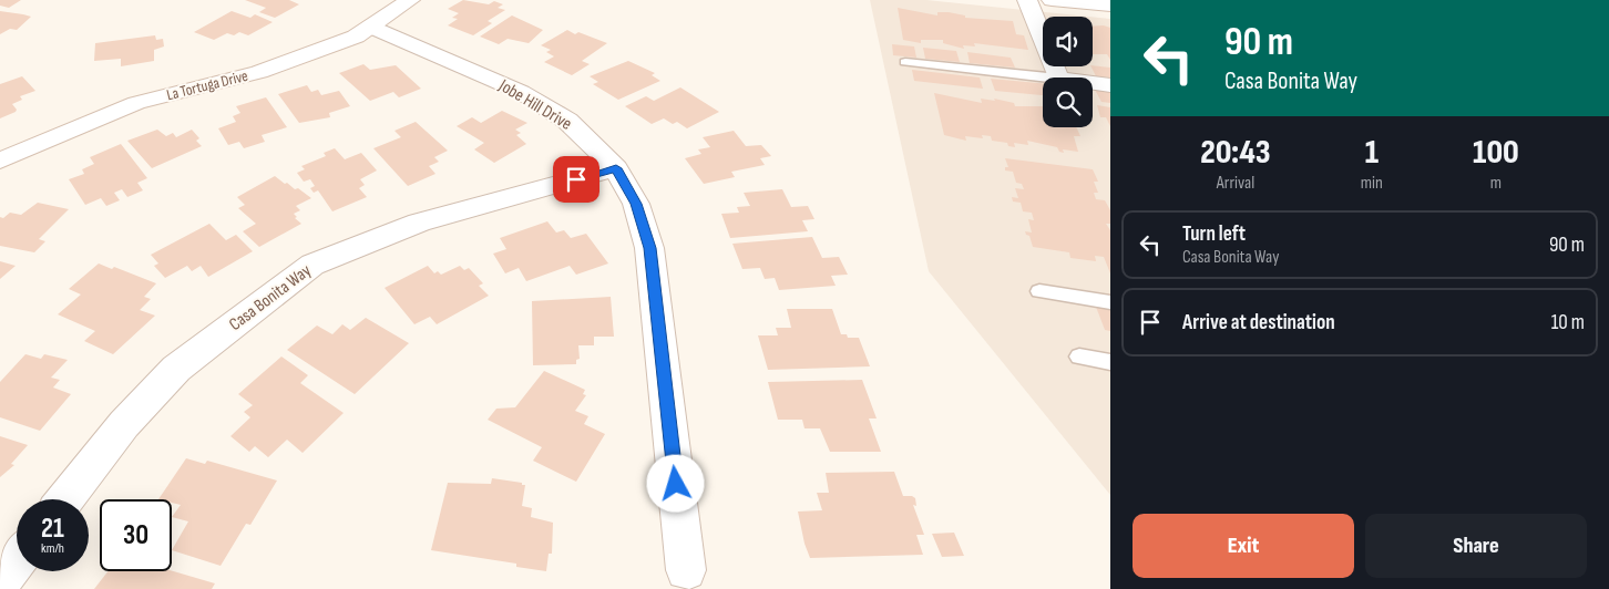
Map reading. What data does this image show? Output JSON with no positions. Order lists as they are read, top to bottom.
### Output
{
  "streets": {
    "street": ["La Tortuga Drive", "Jobe Hill Drive", "Casa Bonita Way"]
  },
  "crossings": [
    ["La Tortuga Drive", "Jobe Hill Drive"],
    ["Jobe Hill Drive", "Casa Bonita Way"]
  ],
  "page": {
    "turn": ["90 m", "Casa Bonita Way"],
    "eta": [
      "20:43",
      "Arrival",
      "1",
      "min",
      "100",
      "m"
    ],
    "list": [
      {
        "name": "Turn left",
        "note": "Casa Bonita Way",
        "value": "90 m"
      },
      {
        "name": "Arrive at destination",
        "value": "10 m"
      }
    ],
    "speed": "21 km/h",
    "limit": "30",
    "buttons": ["Exit", "Share"]
  }
}
